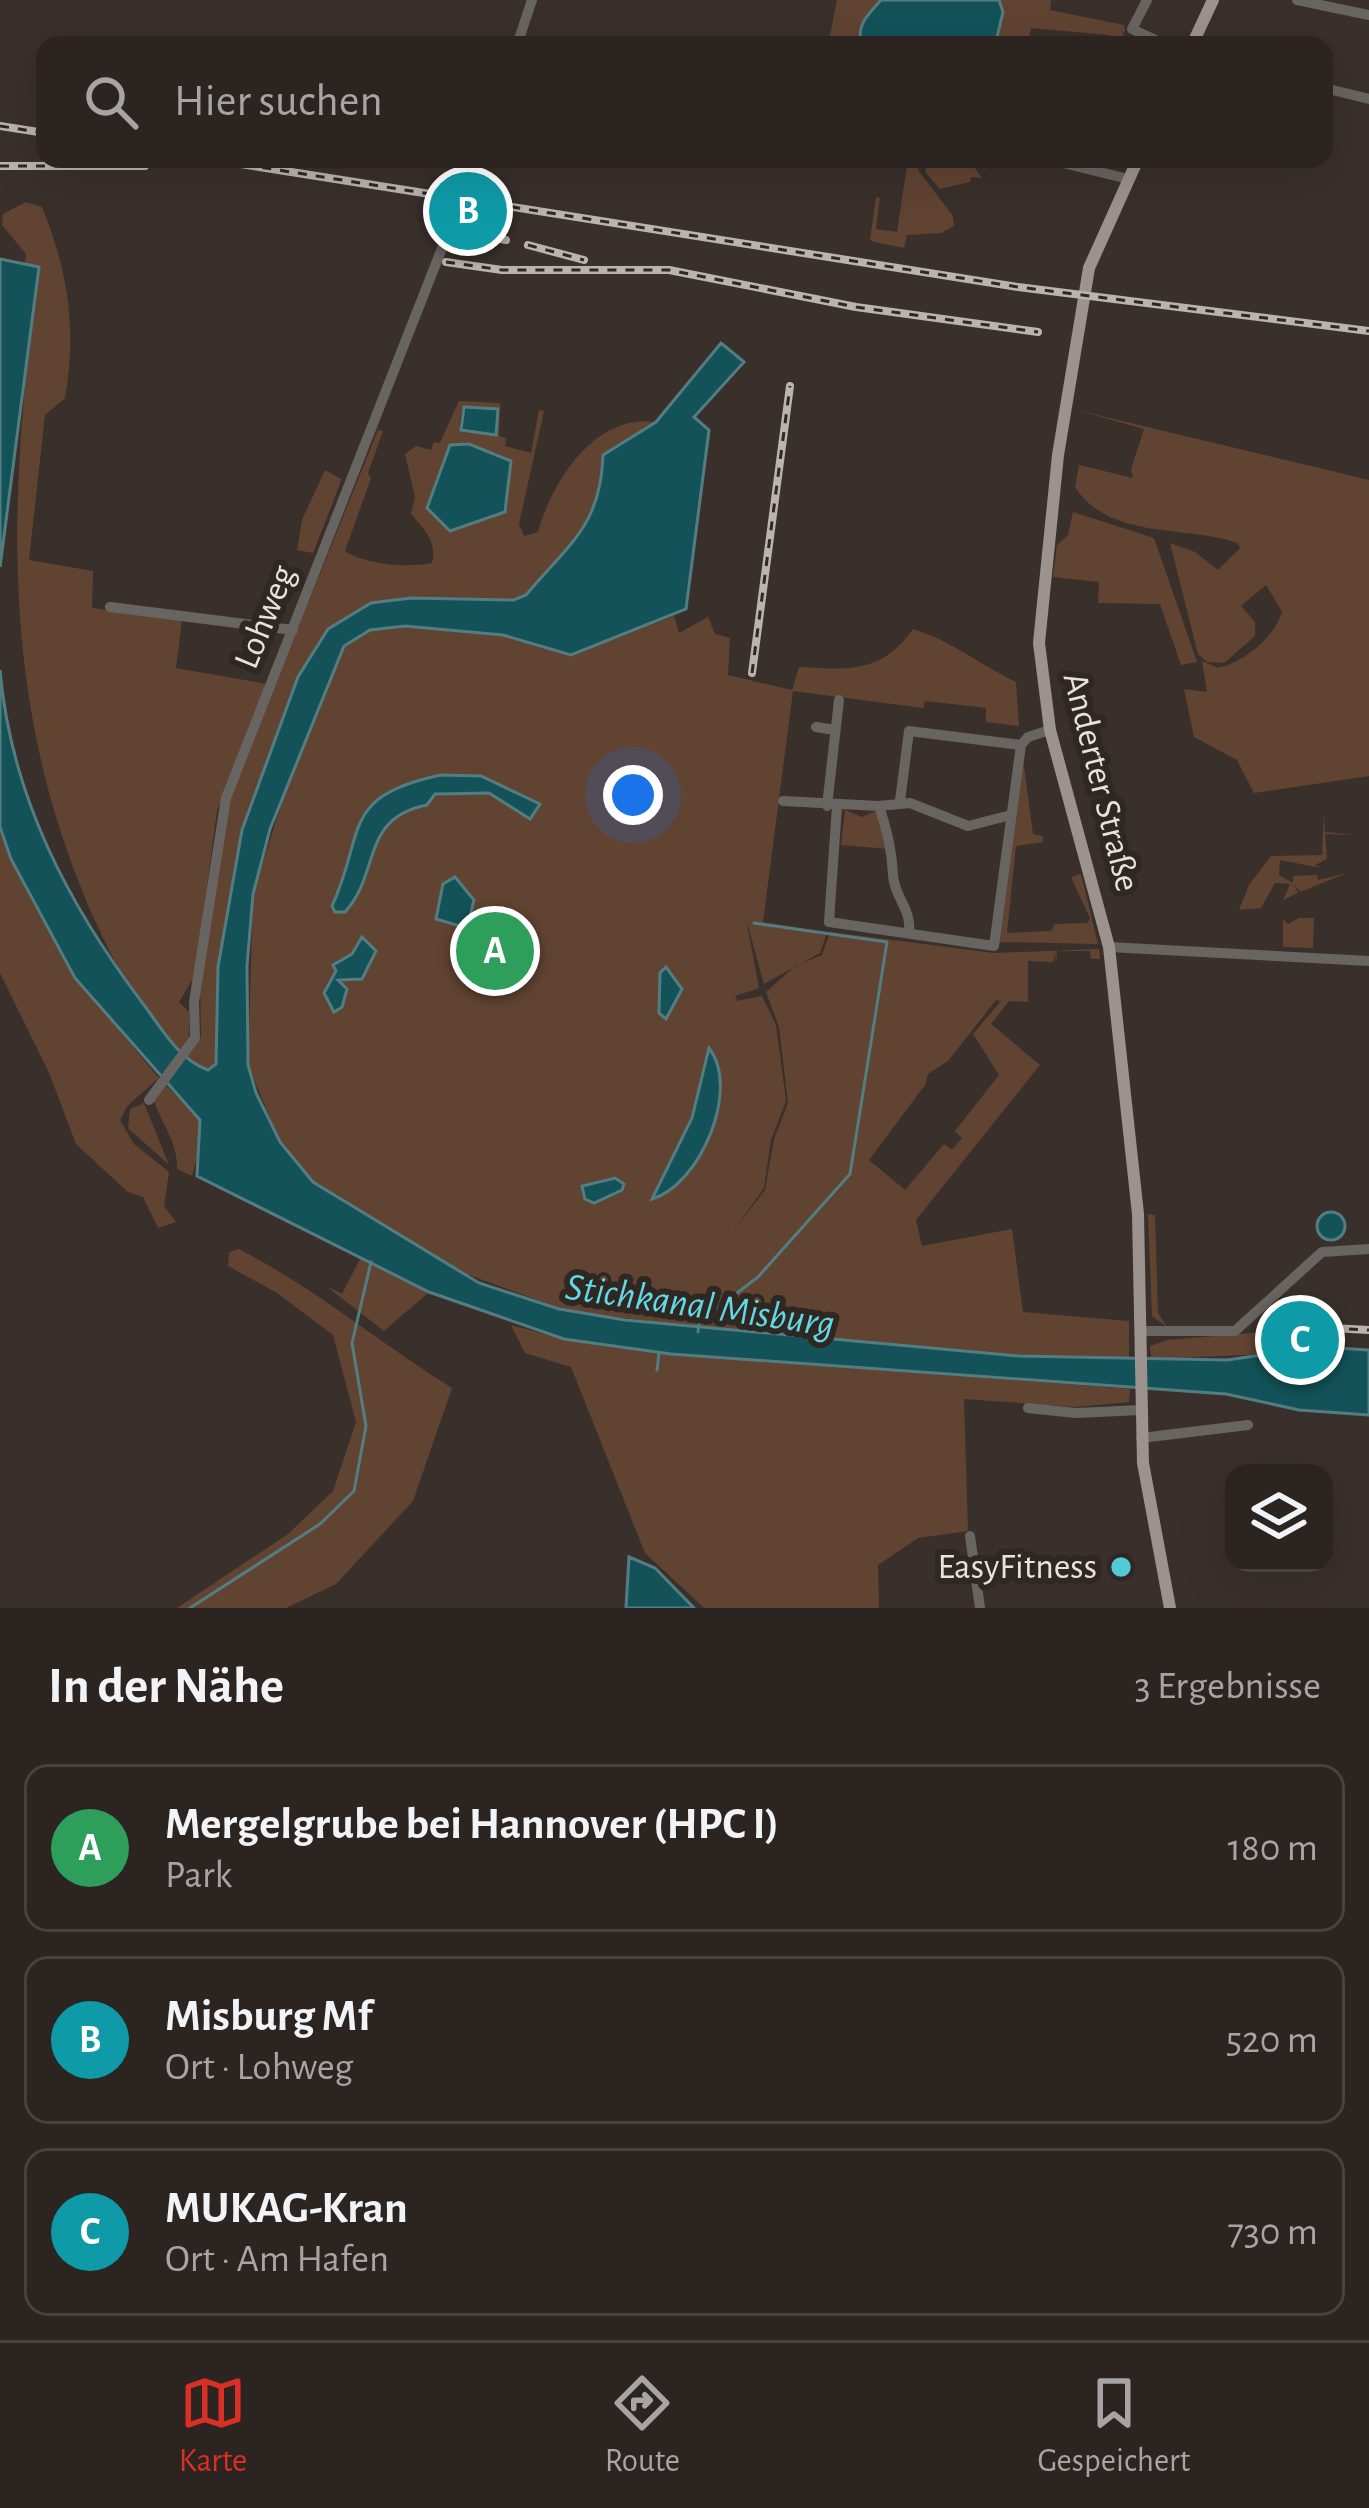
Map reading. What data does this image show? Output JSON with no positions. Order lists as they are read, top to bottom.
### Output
{
  "streets": {
    "main road": ["Anderter Straße"],
    "street": ["Lohweg"]
  },
  "water": ["Stichkanal Misburg"],
  "places": ["EasyFitness"],
  "page": {
    "search": "Hier suchen",
    "pins": ["B", "A", "C"],
    "heading": ["In der Nähe", "3 Ergebnisse"],
    "list": [
      {
        "mark": "A",
        "name": "Mergelgrube bei Hannover (HPC I)",
        "note": "Park",
        "value": "180 m"
      },
      {
        "mark": "B",
        "name": "Misburg Mf",
        "note": "Ort · Lohweg",
        "value": "520 m"
      },
      {
        "mark": "C",
        "name": "MUKAG-Kran",
        "note": "Ort · Am Hafen",
        "value": "730 m"
      }
    ],
    "nav": ["Karte", "Route", "Gespeichert"]
  }
}
